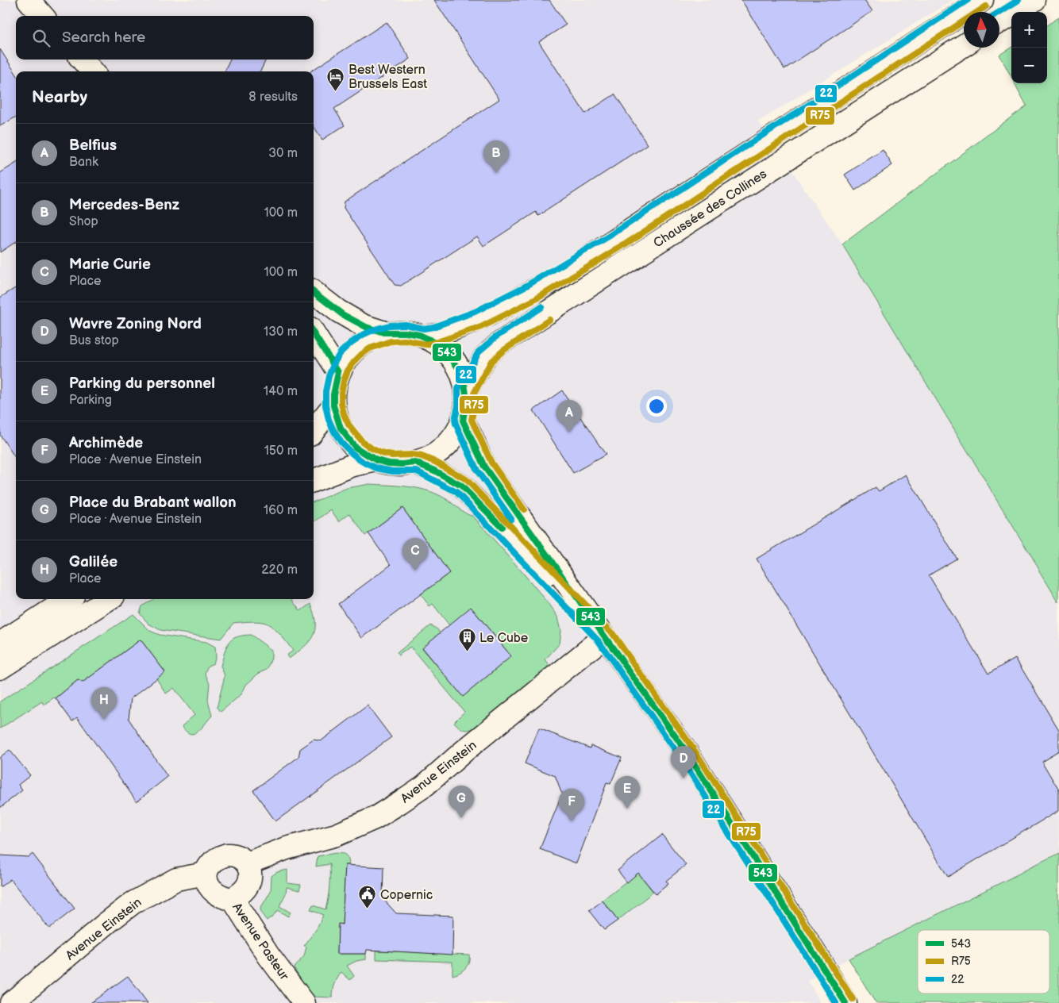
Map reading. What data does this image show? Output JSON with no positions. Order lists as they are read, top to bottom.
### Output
{
  "streets": {
    "main road": ["Chaussée des Collines", "Avenue Einstein", "Avenue Pasteur"]
  },
  "crossings": [
    ["Avenue Einstein", "Avenue Pasteur"]
  ],
  "places": {
    "hotel": ["Best Western Brussels East"],
    "building": ["Le Cube"],
    "public building": ["Copernic"]
  },
  "lines": ["transit line 22", "transit line R75", "transit line 543"],
  "legend": ["543", "R75", "22"],
  "north": "top",
  "page": {
    "map_buttons": ["+", "−"],
    "search": "Search here",
    "heading": ["Nearby", "8 results"],
    "list": [
      {
        "mark": "A",
        "name": "Belfius",
        "note": "Bank",
        "value": "30 m"
      },
      {
        "mark": "B",
        "name": "Mercedes-Benz",
        "note": "Shop",
        "value": "100 m"
      },
      {
        "mark": "C",
        "name": "Marie Curie",
        "note": "Place",
        "value": "100 m"
      },
      {
        "mark": "D",
        "name": "Wavre Zoning Nord",
        "note": "Bus stop",
        "value": "130 m"
      },
      {
        "mark": "E",
        "name": "Parking du personnel",
        "note": "Parking",
        "value": "140 m"
      },
      {
        "mark": "F",
        "name": "Archimède",
        "note": "Place · Avenue Einstein",
        "value": "150 m"
      },
      {
        "mark": "G",
        "name": "Place du Brabant wallon",
        "note": "Place · Avenue Einstein",
        "value": "160 m"
      },
      {
        "mark": "H",
        "name": "Galilée",
        "note": "Place",
        "value": "220 m"
      }
    ],
    "pins": [
      "B",
      "A",
      "C",
      "H",
      "D",
      "E",
      "G",
      "F"
    ]
  }
}
